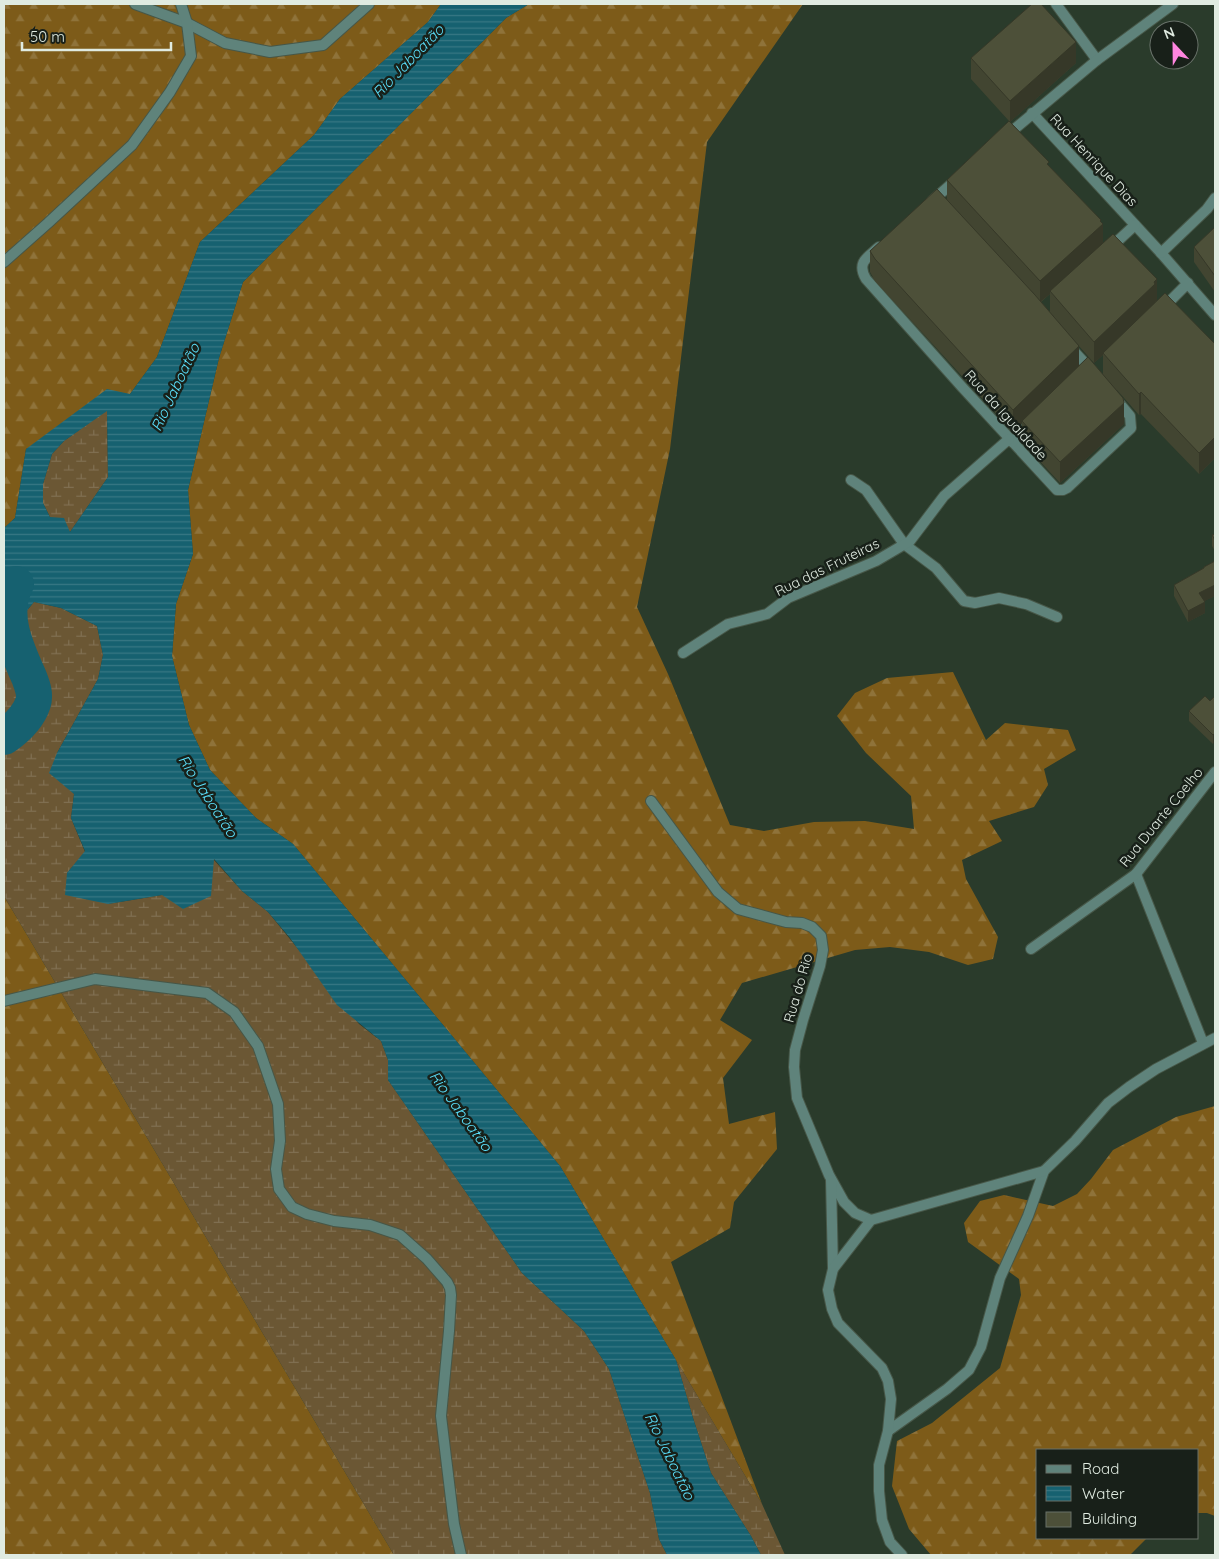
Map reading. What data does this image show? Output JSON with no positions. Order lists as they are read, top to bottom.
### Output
{
  "streets": {
    "street": [
      "Rua Henrique Dias",
      "Rua da Igualdade",
      "Rua das Fruteiras",
      "Rua Duarte Coelho",
      "Rua do Rio"
    ]
  },
  "crossings": [
    ["Rua da Igualdade", "Rua das Fruteiras"]
  ],
  "water": ["Rio Jaboatão"],
  "legend": ["Road", "Water", "Building"],
  "scale_bar": "50 m",
  "north": "top"
}
